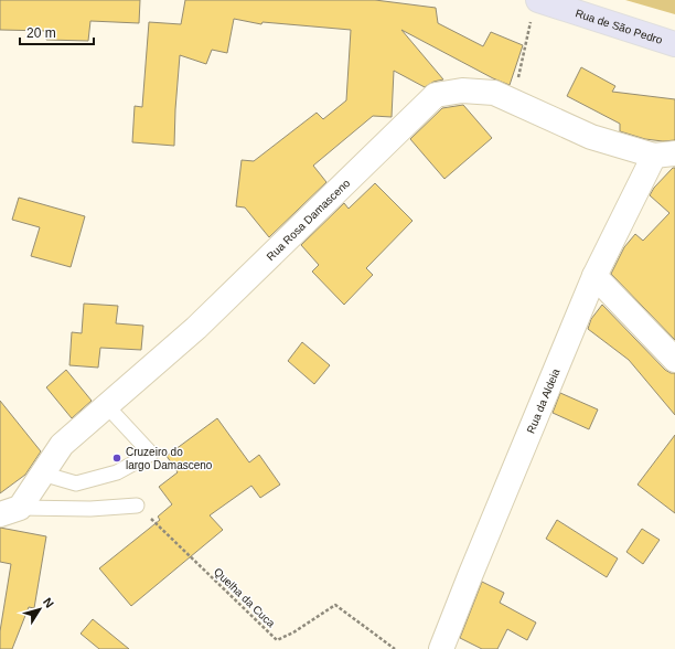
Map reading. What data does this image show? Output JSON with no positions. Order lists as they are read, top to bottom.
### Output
{
  "streets": {
    "main road": ["Rua de São Pedro"],
    "street": ["Rua Rosa Damasceno", "Rua da Aldeia"],
    "path": ["Quelha da Cuca"]
  },
  "crossings": [
    ["Rua Rosa Damasceno", "Rua da Aldeia"]
  ],
  "places": ["Cruzeiro do largo Damasceno"],
  "scale_bar": "20 m",
  "north": "top right"
}
